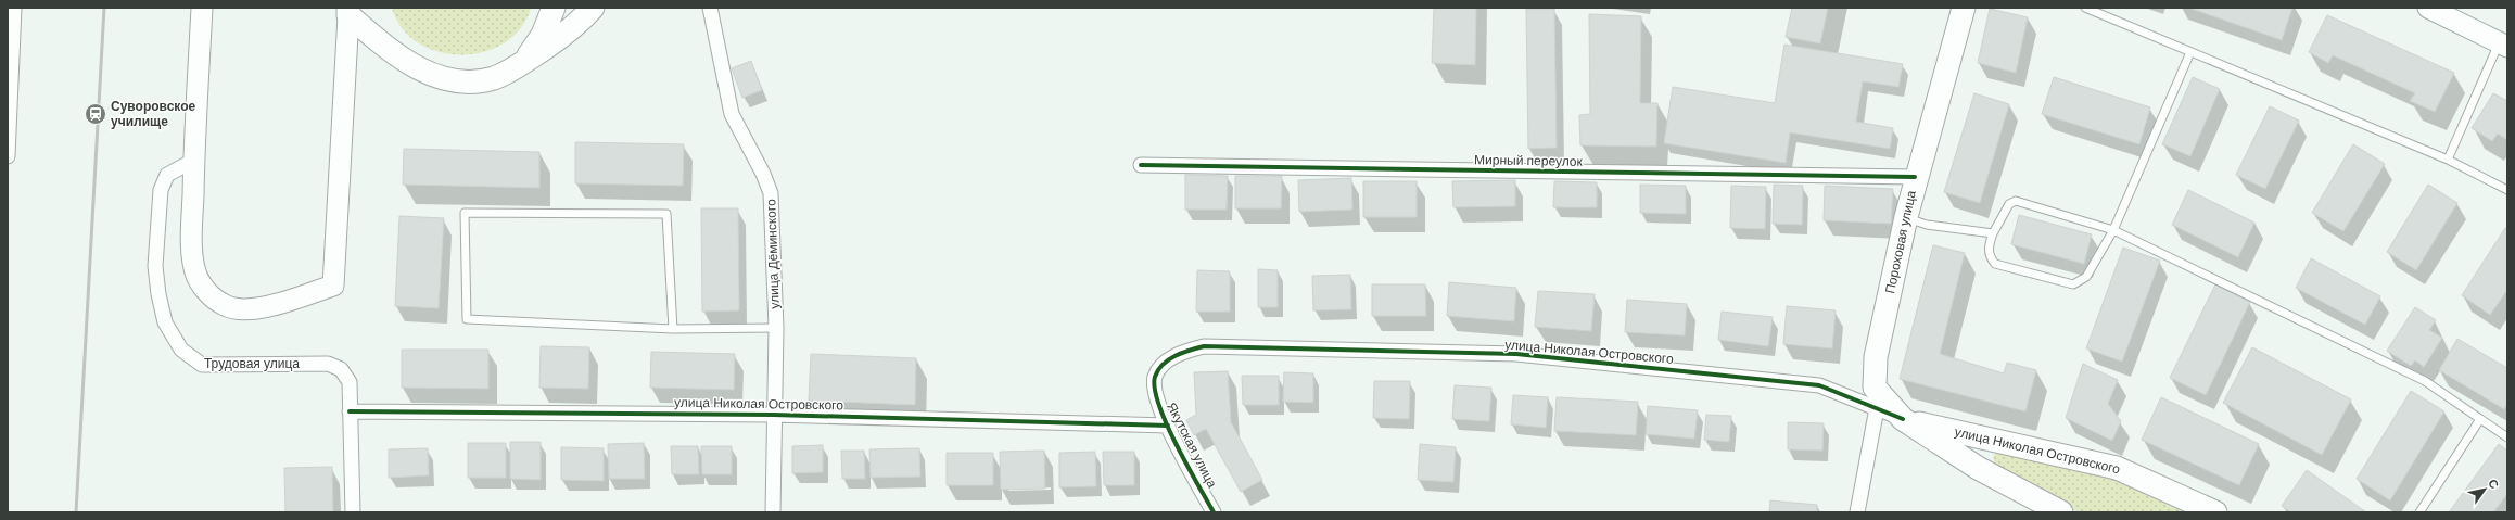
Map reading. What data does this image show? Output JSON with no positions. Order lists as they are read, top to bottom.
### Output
{
  "streets": {
    "main road": ["Пороховая улица", "улица Николая Островского"],
    "street": [
      "Мирный переулок",
      "улица Дёминского",
      "Трудовая улица",
      "Якутская улица"
    ]
  },
  "crossings": [
    ["Мирный переулок", "Пороховая улица"],
    ["Пороховая улица", "улица Николая Островского"],
    ["улица Дёминского", "улица Николая Островского"],
    ["улица Николая Островского", "Трудовая улица"],
    ["улица Николая Островского", "Якутская улица"]
  ],
  "places": {
    "station": ["Суворовское училище"]
  },
  "north": "top right"
}
